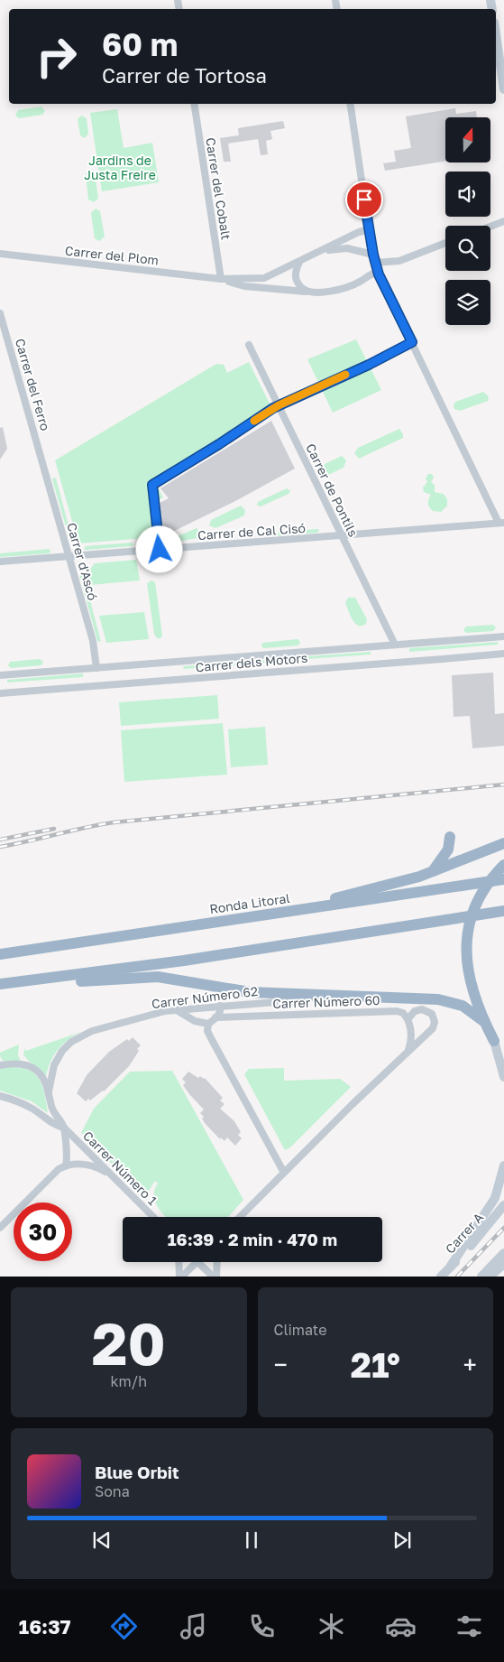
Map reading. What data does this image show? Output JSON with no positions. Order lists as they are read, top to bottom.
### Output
{
  "streets": {
    "highway": ["Ronda Litoral"],
    "main road": ["Carrer A"],
    "street": [
      "Carrer del Cobalt",
      "Carrer del Plom",
      "Carrer del Ferro",
      "Carrer de Pontils",
      "Carrer de Cal Cisó",
      "Carrer d'Ascó",
      "Carrer dels Motors",
      "Carrer Número 62",
      "Carrer Número 60",
      "Carrer Número 1"
    ]
  },
  "crossings": [
    ["Carrer del Cobalt", "Carrer del Plom"],
    ["Carrer del Ferro", "Carrer d'Ascó"],
    ["Carrer de Pontils", "Carrer de Cal Cisó"],
    ["Carrer de Pontils", "Carrer dels Motors"],
    ["Carrer de Cal Cisó", "Carrer d'Ascó"],
    ["Carrer d'Ascó", "Carrer dels Motors"],
    ["Carrer Número 62", "Carrer Número 1"]
  ],
  "parks": ["Jardins de Justa Freire"],
  "north": "top",
  "page": {
    "turn": ["60 m", "Carrer de Tortosa"],
    "limit": "30",
    "trip": "16:39 · 2 min · 470 m",
    "tile": [
      ["20", "km/h"],
      "Climate"
    ],
    "heat": ["−", "21°", "+"],
    "song": ["Blue Orbit", "Sona"],
    "tabs": "16:37"
  }
}
